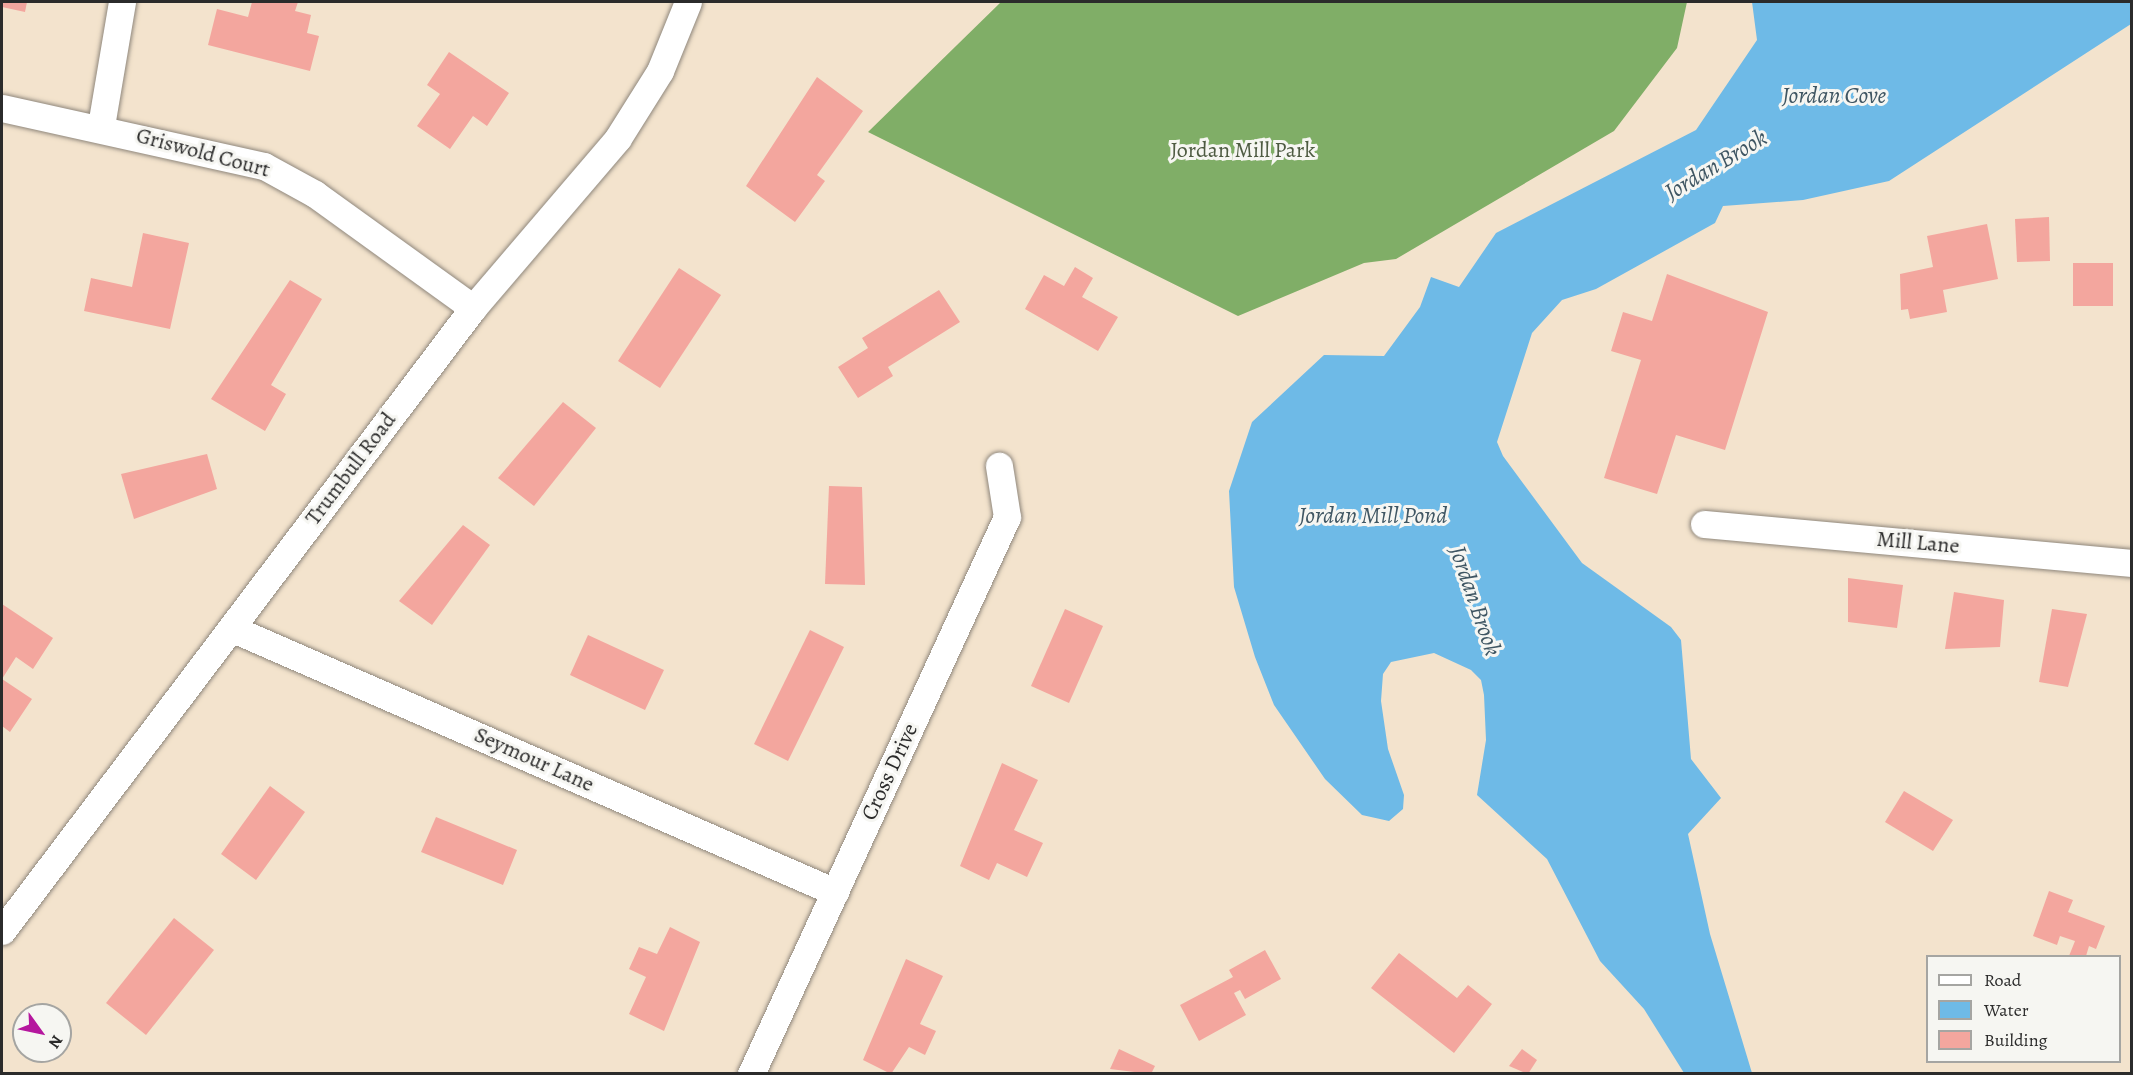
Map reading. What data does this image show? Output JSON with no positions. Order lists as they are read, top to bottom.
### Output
{
  "streets": {
    "street": [
      "Griswold Court",
      "Trumbull Road",
      "Mill Lane",
      "Seymour Lane",
      "Cross Drive"
    ]
  },
  "crossings": [
    ["Griswold Court", "Trumbull Road"],
    ["Trumbull Road", "Seymour Lane"],
    ["Seymour Lane", "Cross Drive"]
  ],
  "water": ["Jordan Cove", "Jordan Brook", "Jordan Mill Pond"],
  "parks": ["Jordan Mill Park"],
  "legend": ["Road", "Water", "Building"],
  "north": "bottom right"
}
